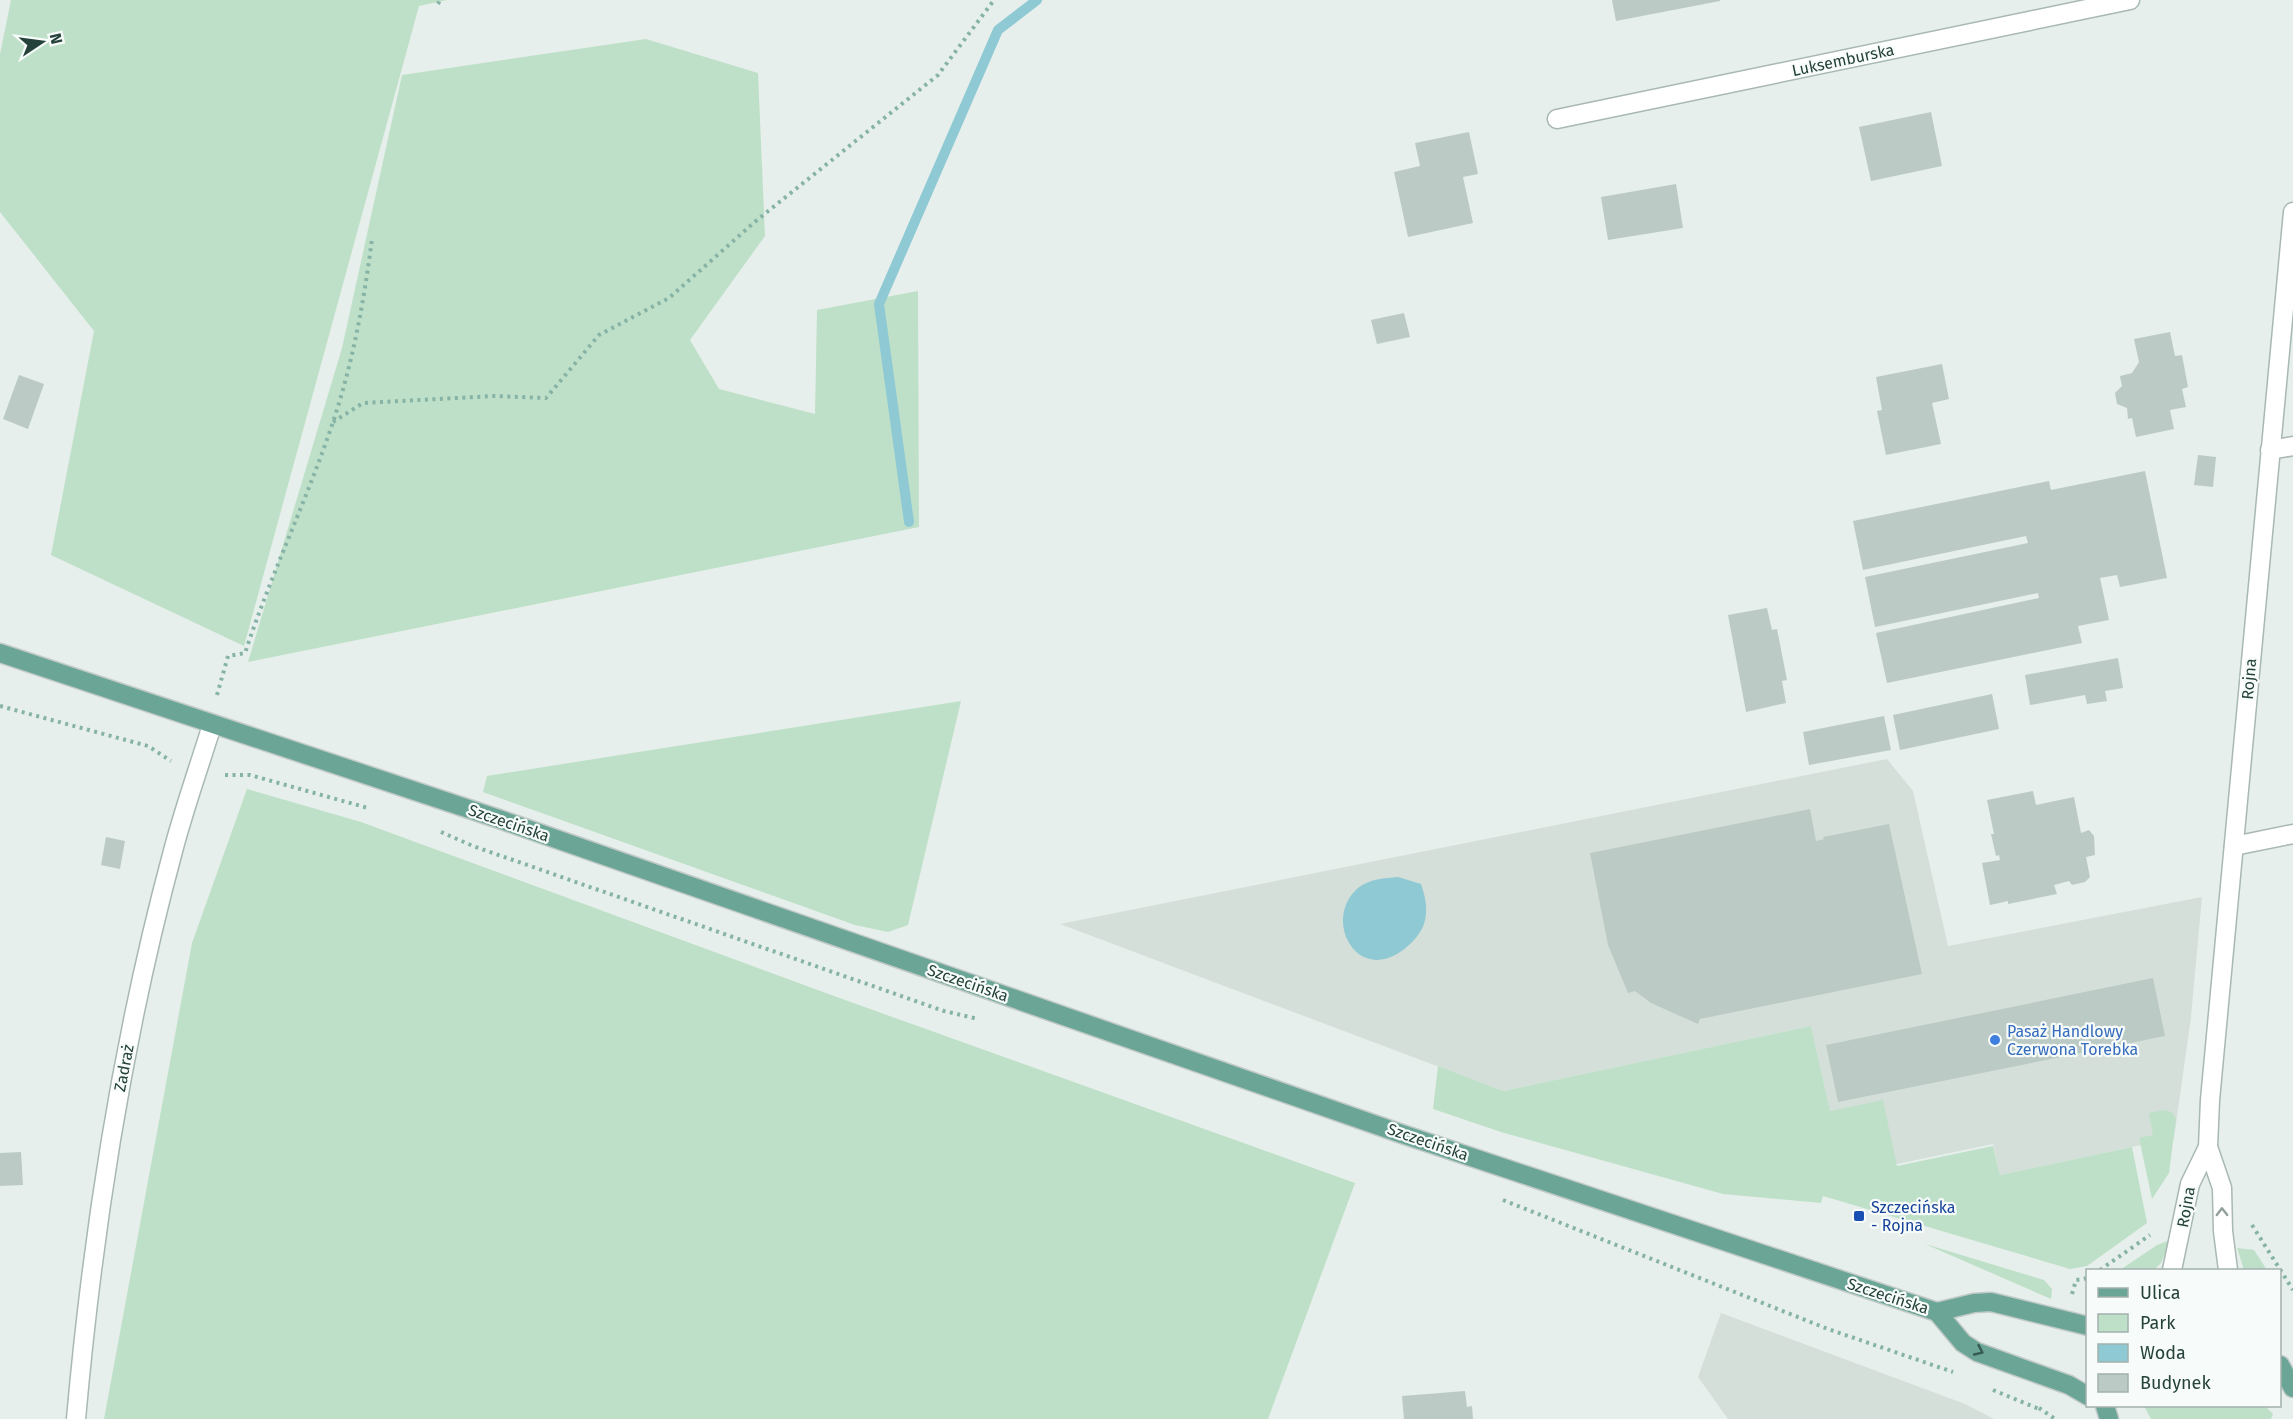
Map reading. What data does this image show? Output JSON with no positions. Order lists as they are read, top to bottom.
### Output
{
  "streets": {
    "main road": ["Szczecińska"],
    "street": ["Luksemburska", "Rojna", "Zadraż"]
  },
  "crossings": [
    ["Szczecińska", "Zadraż"]
  ],
  "places": {
    "other": ["Pasaż Handlowy Czerwona Torebka"],
    "transit": ["Szczecińska - Rojna"]
  },
  "legend": [
    "Ulica",
    "Park",
    "Woda",
    "Budynek"
  ],
  "north": "right"
}
